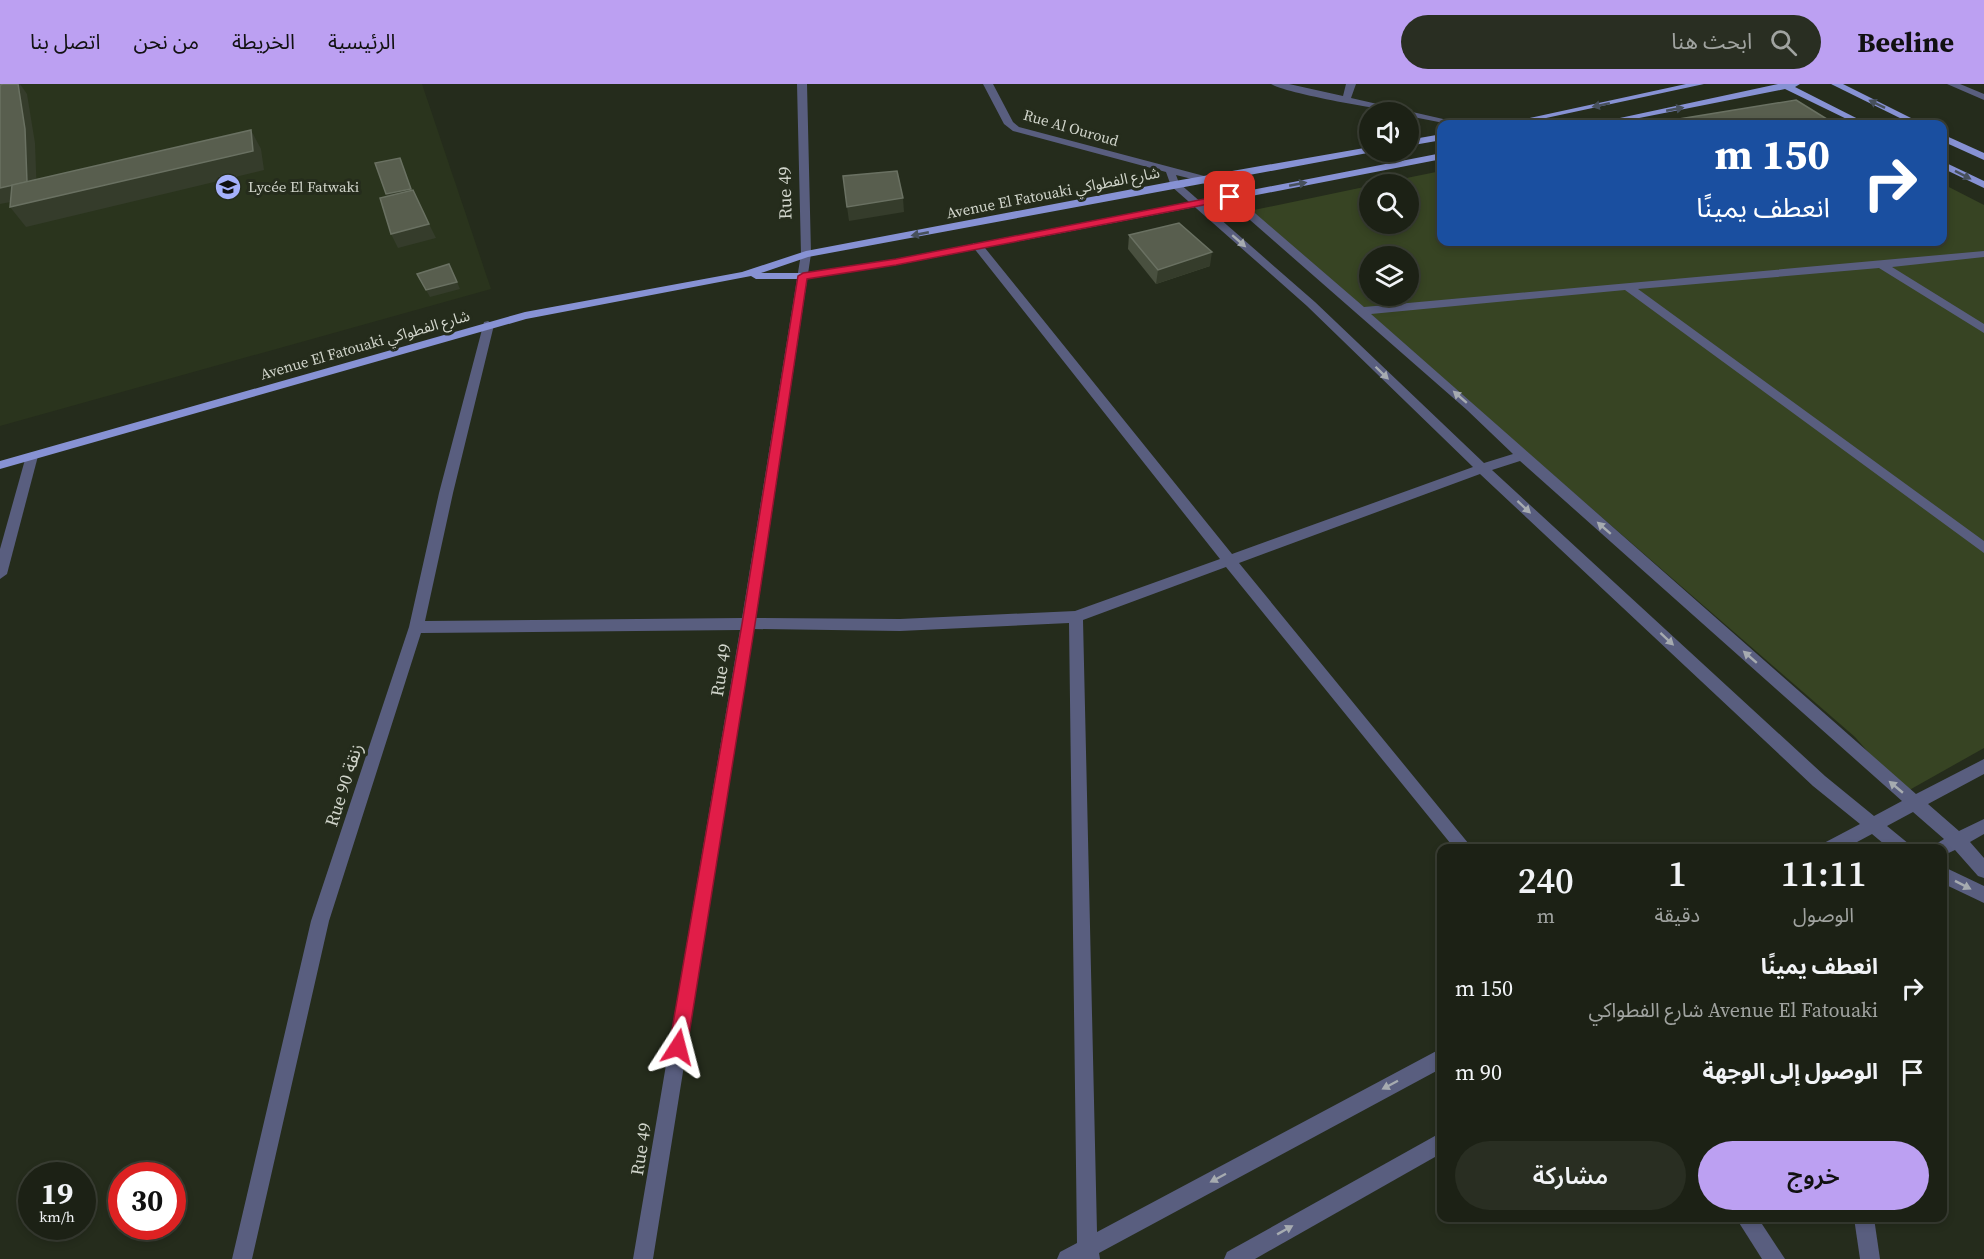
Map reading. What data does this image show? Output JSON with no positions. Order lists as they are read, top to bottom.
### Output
{
  "streets": {
    "main road": ["Avenue El Fatouaki شارع الفطواكي"],
    "street": ["Rue Al Ouroud", "Rue 49", "Rue 90 زنقة"]
  },
  "crossings": [
    ["Rue Al Ouroud", "Avenue El Fatouaki شارع الفطواكي"],
    ["Rue 49", "Avenue El Fatouaki شارع الفطواكي"],
    ["Avenue El Fatouaki شارع الفطواكي", "Rue 90 زنقة"]
  ],
  "places": {
    "school or university": ["Lycée El Fatwaki"]
  },
  "page": {
    "header": "Beeline",
    "search": "ابحث هنا",
    "nav": [
      "الرئيسية",
      "الخريطة",
      "من نحن",
      "اتصل بنا"
    ],
    "turn": ["150 m", "انعطف يمينًا"],
    "eta": [
      "11:11",
      "الوصول",
      "1",
      "دقيقة",
      "240",
      "m"
    ],
    "list": [
      {
        "name": "انعطف يمينًا",
        "note": "Avenue El Fatouaki شارع الفطواكي",
        "value": "150 m"
      },
      {
        "name": "الوصول إلى الوجهة",
        "value": "90 m"
      }
    ],
    "buttons": ["خروج", "مشاركة"],
    "speed": "19 km/h",
    "limit": "30"
  }
}
